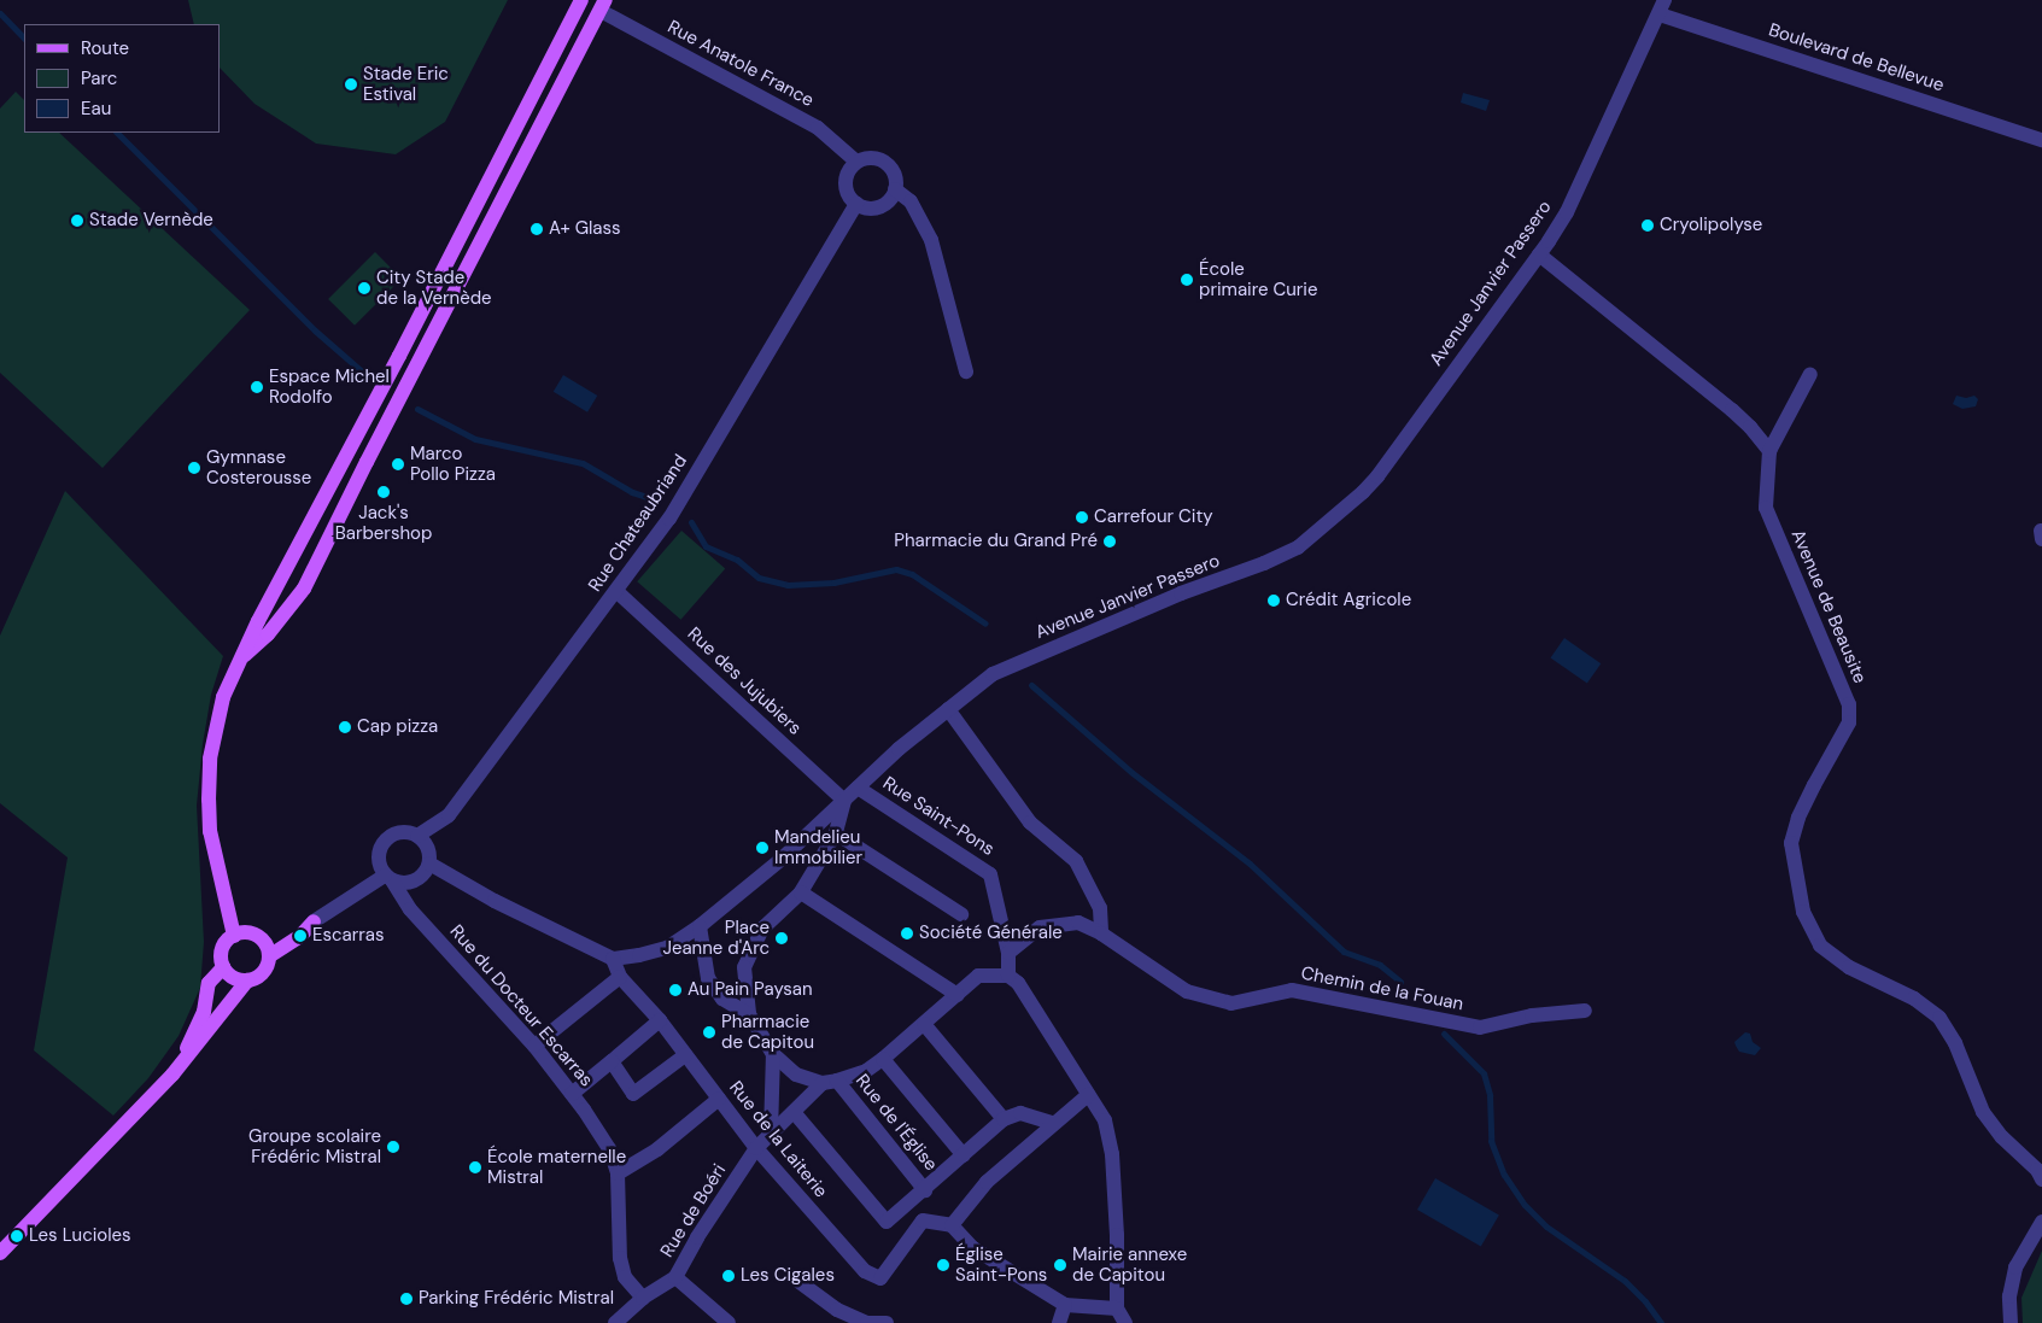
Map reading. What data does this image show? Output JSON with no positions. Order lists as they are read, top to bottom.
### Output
{
  "streets": {
    "street": [
      "Boulevard de Bellevue",
      "Rue Anatole France",
      "Avenue Janvier Passero",
      "Rue Chateaubriand",
      "Avenue de Beausite",
      "Rue des Jujubiers",
      "Rue Saint-Pons",
      "Chemin de la Fouan",
      "Rue du Docteur Escarras",
      "Rue de l'Église",
      "Rue de la Laiterie",
      "Rue de Boéri"
    ]
  },
  "crossings": [
    ["Boulevard de Bellevue", "Avenue Janvier Passero"],
    ["Rue Anatole France", "Rue Chateaubriand"],
    ["Avenue Janvier Passero", "Rue des Jujubiers"],
    ["Avenue Janvier Passero", "Rue Saint-Pons"],
    ["Avenue Janvier Passero", "Rue de la Laiterie"],
    ["Rue Chateaubriand", "Rue des Jujubiers"],
    ["Rue Chateaubriand", "Rue du Docteur Escarras"],
    ["Rue Saint-Pons", "Chemin de la Fouan"],
    ["Rue du Docteur Escarras", "Rue de Boéri"],
    ["Rue de l'Église", "Rue de Boéri"],
    ["Rue de la Laiterie", "Rue de Boéri"]
  ],
  "places": [
    "Stade Eric Estival",
    "Stade Vernède",
    "Cryolipolyse",
    "A+ Glass",
    "École primaire Curie",
    "City Stade de la Vernède",
    "Espace Michel Rodolfo",
    "Marco Pollo Pizza",
    "Gymnase Costerousse",
    "Jack's Barbershop",
    "Carrefour City",
    "Pharmacie du Grand Pré",
    "Crédit Agricole",
    "Cap pizza",
    "Mandelieu Immobilier",
    "Société Générale",
    "Escarras",
    "Place Jeanne d'Arc",
    "Au Pain Paysan",
    "Pharmacie de Capitou",
    "Groupe scolaire Frédéric Mistral",
    "École maternelle Mistral",
    "Les Lucioles",
    "Église Saint-Pons",
    "Mairie annexe de Capitou",
    "Les Cigales",
    "Parking Frédéric Mistral"
  ],
  "legend": ["Route", "Parc", "Eau"]
}
